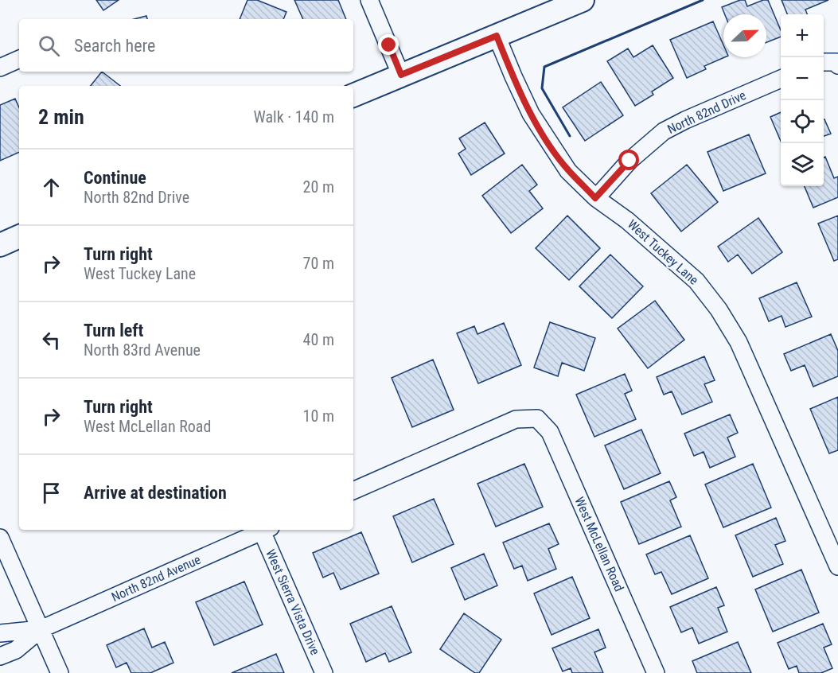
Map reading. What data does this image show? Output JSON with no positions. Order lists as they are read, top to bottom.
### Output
{
  "streets": {
    "street": [
      "North 82nd Drive",
      "West Tuckey Lane",
      "West McLellan Road",
      "North 82nd Avenue",
      "West Sierra Vista Drive"
    ]
  },
  "crossings": [
    ["North 82nd Drive", "West Tuckey Lane"]
  ],
  "north": "top right",
  "page": {
    "map_buttons": ["+", "−"],
    "search": "Search here",
    "heading": ["2 min", "Walk · 140 m"],
    "list": [
      ["Continue", "North 82nd Drive", "20 m"],
      ["Turn right", "West Tuckey Lane", "70 m"],
      ["Turn left", "North 83rd Avenue", "40 m"],
      ["Turn right", "West McLellan Road", "10 m"],
      "Arrive at destination"
    ]
  }
}
